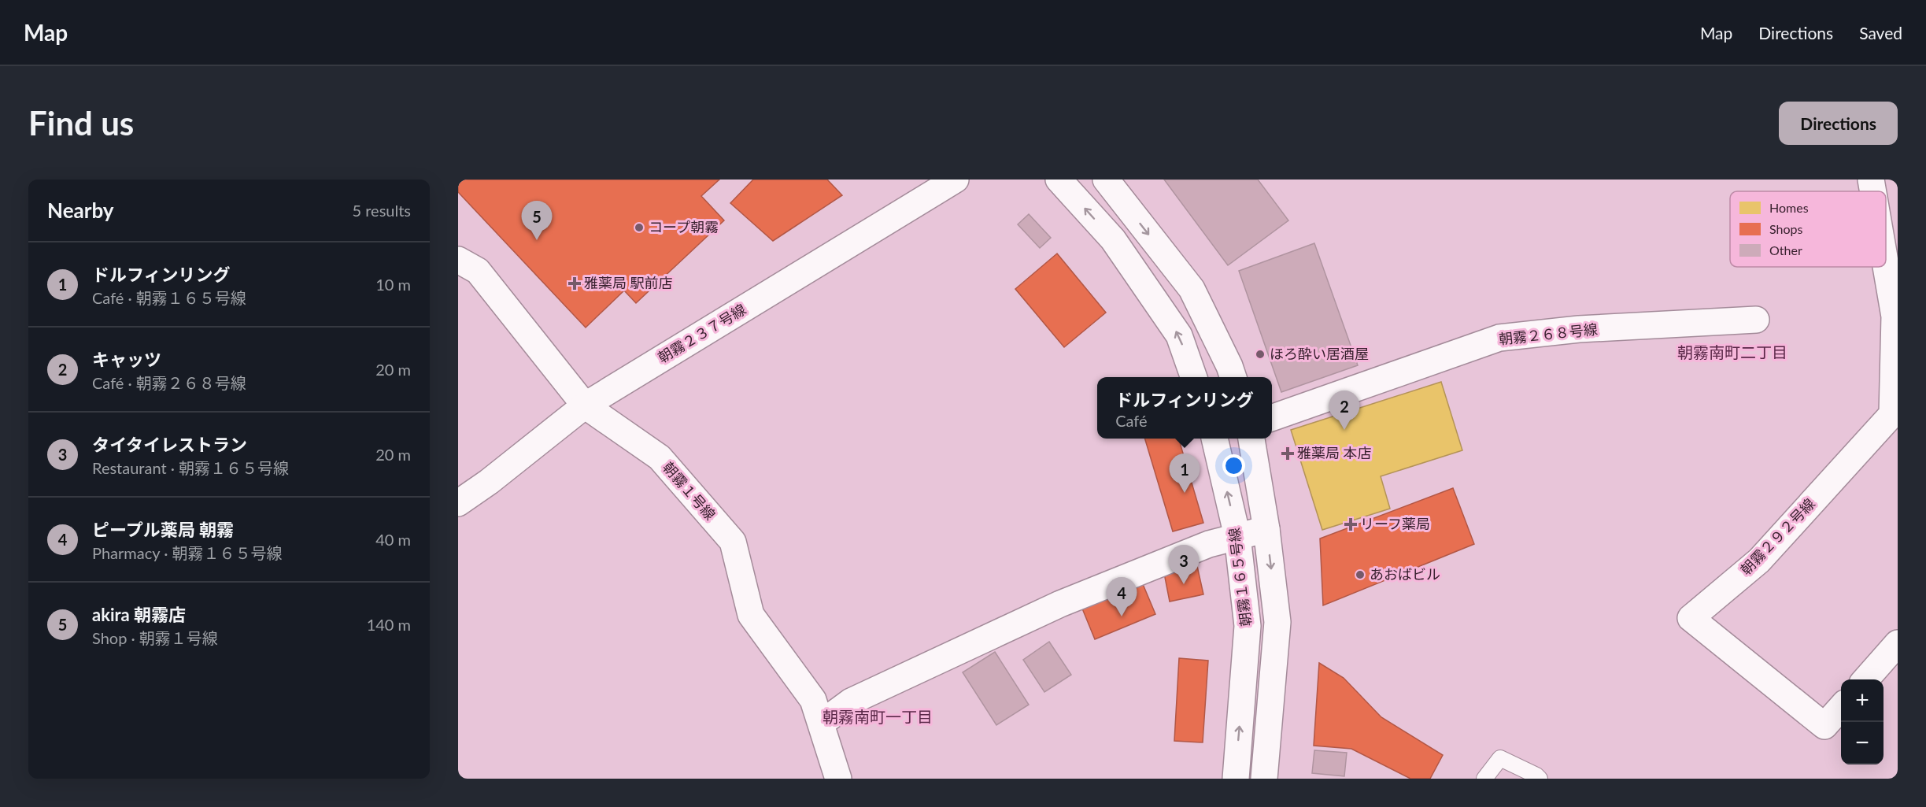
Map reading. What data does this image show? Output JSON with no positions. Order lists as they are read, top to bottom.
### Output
{
  "streets": {
    "street": [
      "朝霧２３７号線",
      "朝霧２６８号線",
      "朝霧１号線",
      "朝霧２９２号線",
      "朝霧１６５号線"
    ]
  },
  "crossings": [
    ["朝霧２３７号線", "朝霧１号線"]
  ],
  "districts": ["朝霧南町二丁目", "朝霧南町一丁目"],
  "places": {
    "other": ["コープ朝霧", "ほろ酔い居酒屋", "あおばビル"],
    "health": ["雅薬局 駅前店", "雅薬局 本店", "リーフ薬局"]
  },
  "legend": ["Homes", "Shops", "Other"],
  "page": {
    "header": "Map",
    "nav": ["Map", "Directions", "Saved"],
    "buttons": "Directions",
    "title": "Find us",
    "heading": ["Nearby", "5 results"],
    "pins": [
      "5",
      "2",
      "1",
      "3",
      "4"
    ],
    "list": [
      {
        "mark": "1",
        "name": "ドルフィンリング",
        "note": "Café · 朝霧１６５号線",
        "value": "10 m"
      },
      {
        "mark": "2",
        "name": "キャッツ",
        "note": "Café · 朝霧２６８号線",
        "value": "20 m"
      },
      {
        "mark": "3",
        "name": "タイタイレストラン",
        "note": "Restaurant · 朝霧１６５号線",
        "value": "20 m"
      },
      {
        "mark": "4",
        "name": "ピープル薬局 朝霧",
        "note": "Pharmacy · 朝霧１６５号線",
        "value": "40 m"
      },
      {
        "mark": "5",
        "name": "akira 朝霧店",
        "note": "Shop · 朝霧１号線",
        "value": "140 m"
      }
    ],
    "popup": ["ドルフィンリング", "Café"],
    "map_buttons": ["+", "−"]
  }
}
